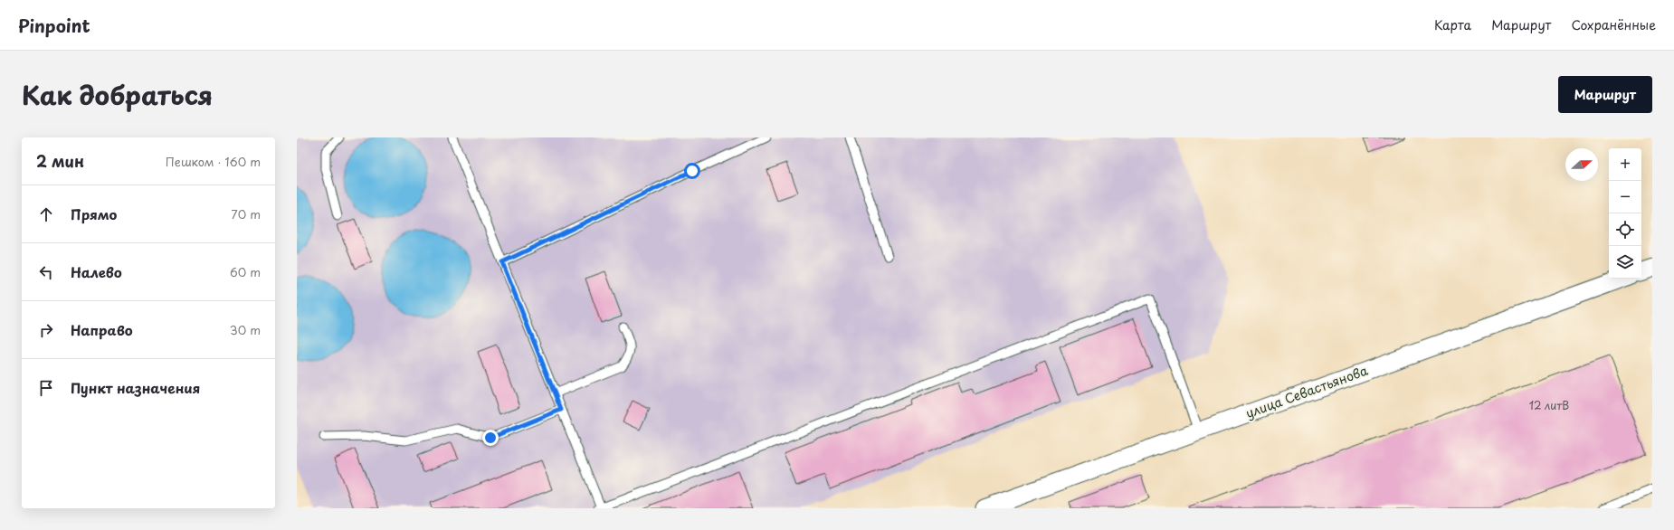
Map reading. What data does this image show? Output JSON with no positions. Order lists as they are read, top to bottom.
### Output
{
  "streets": {
    "street": ["улица Севастьянова"]
  },
  "house_numbers": ["12 литВ"],
  "north": "right",
  "page": {
    "header": "Pinpoint",
    "nav": ["Карта", "Маршрут", "Сохранённые"],
    "title": "Как добраться",
    "buttons": "Маршрут",
    "heading": ["2 мин", "Пешком · 160 m"],
    "map_buttons": ["+", "−"],
    "list": [
      ["Прямо", "70 m"],
      ["Налево", "60 m"],
      ["Направо", "30 m"],
      "Пункт назначения"
    ]
  }
}
